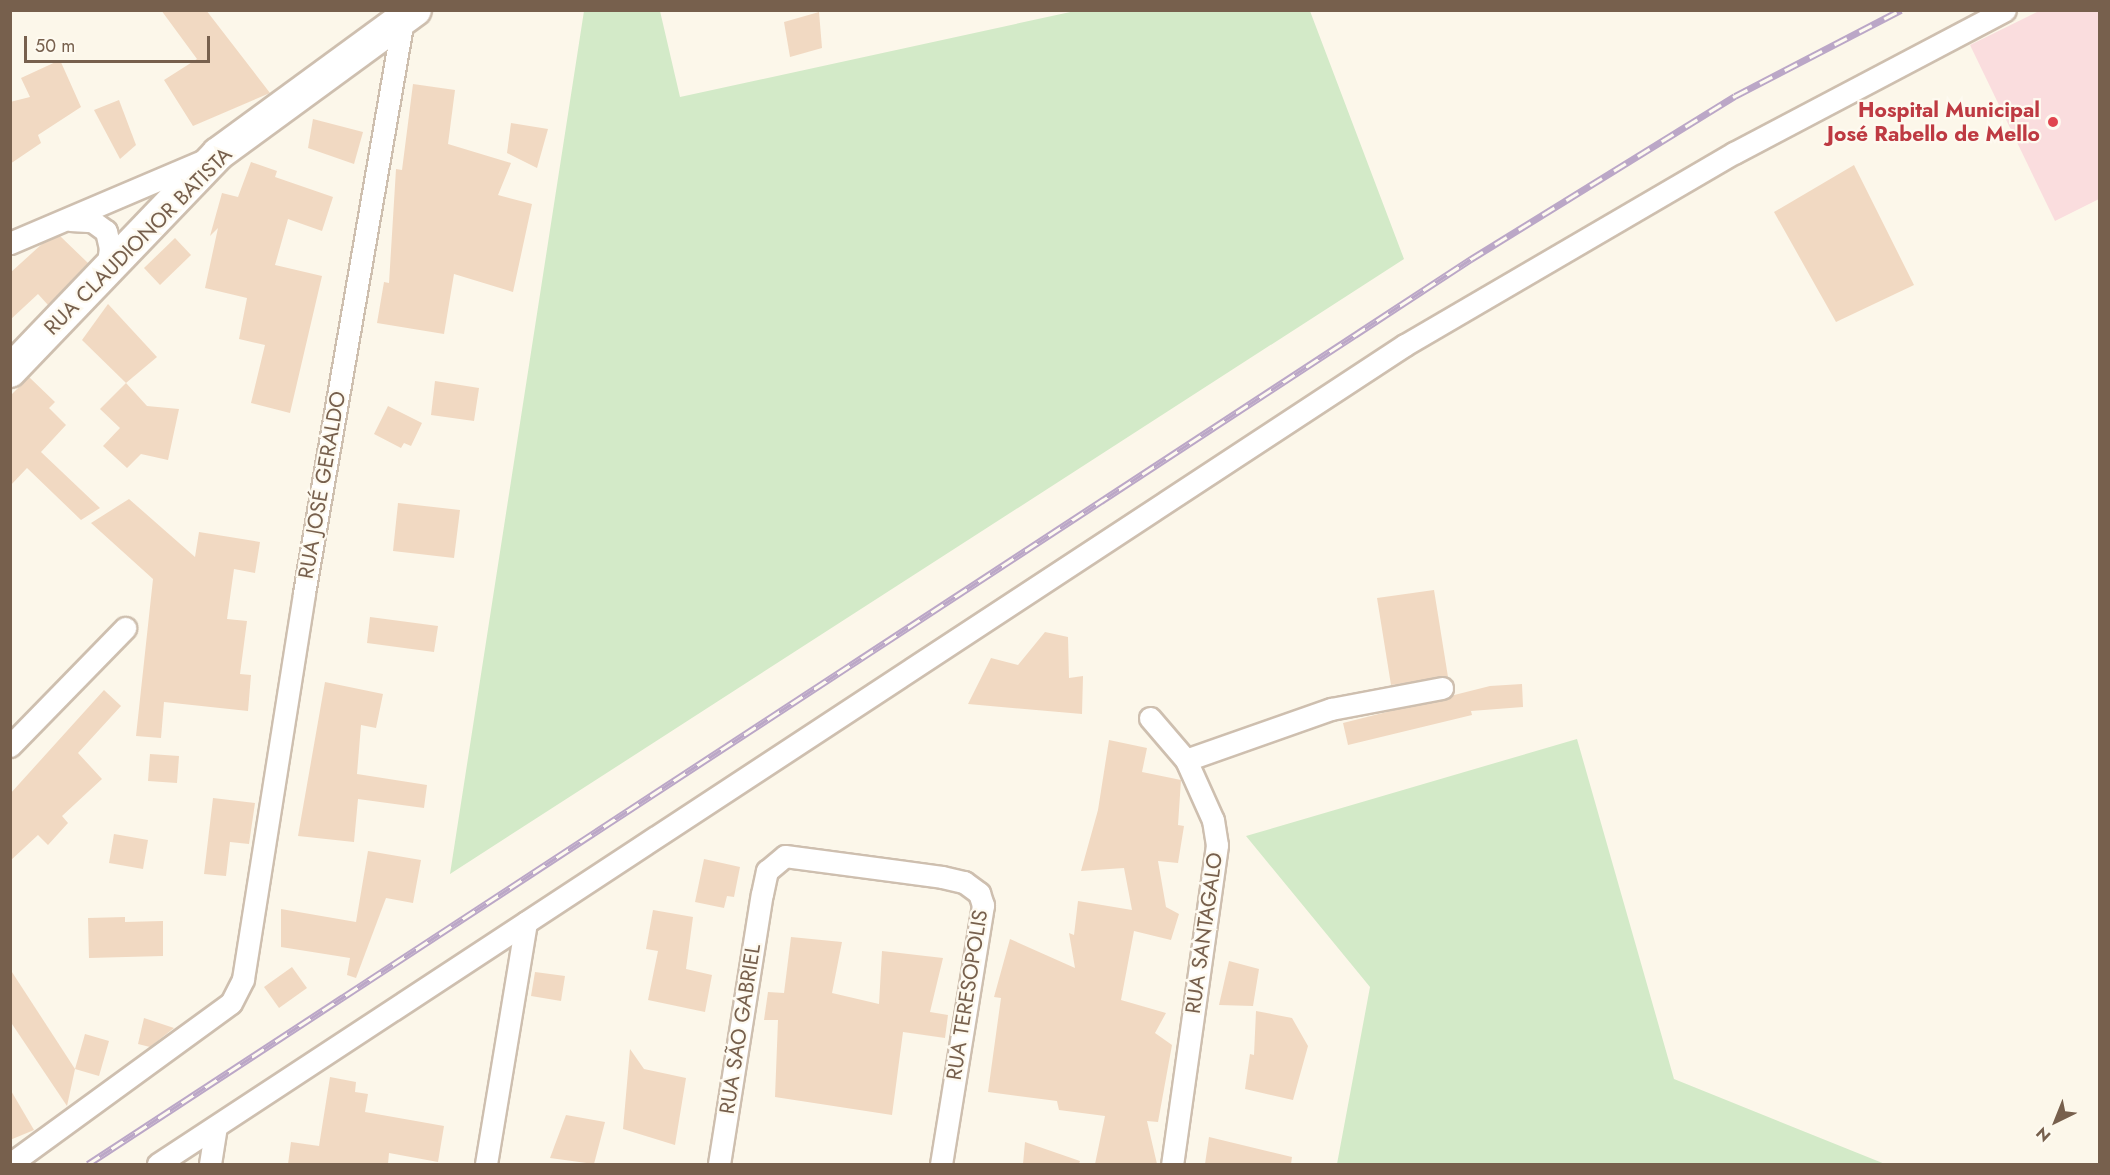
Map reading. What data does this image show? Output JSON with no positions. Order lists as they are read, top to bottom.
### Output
{
  "streets": {
    "main road": ["RUA CLAUDIONOR BATISTA"],
    "street": [
      "RUA JOSÉ GERALDO",
      "RUA SANTAGALO",
      "RUA TERESOPOLIS",
      "RUA SÃO GABRIEL"
    ]
  },
  "crossings": [
    ["RUA CLAUDIONOR BATISTA", "RUA JOSÉ GERALDO"],
    ["RUA TERESOPOLIS", "RUA SÃO GABRIEL"]
  ],
  "places": ["Hospital Municipal José Rabello de Mello"],
  "scale_bar": "50 m",
  "north": "bottom left"
}
